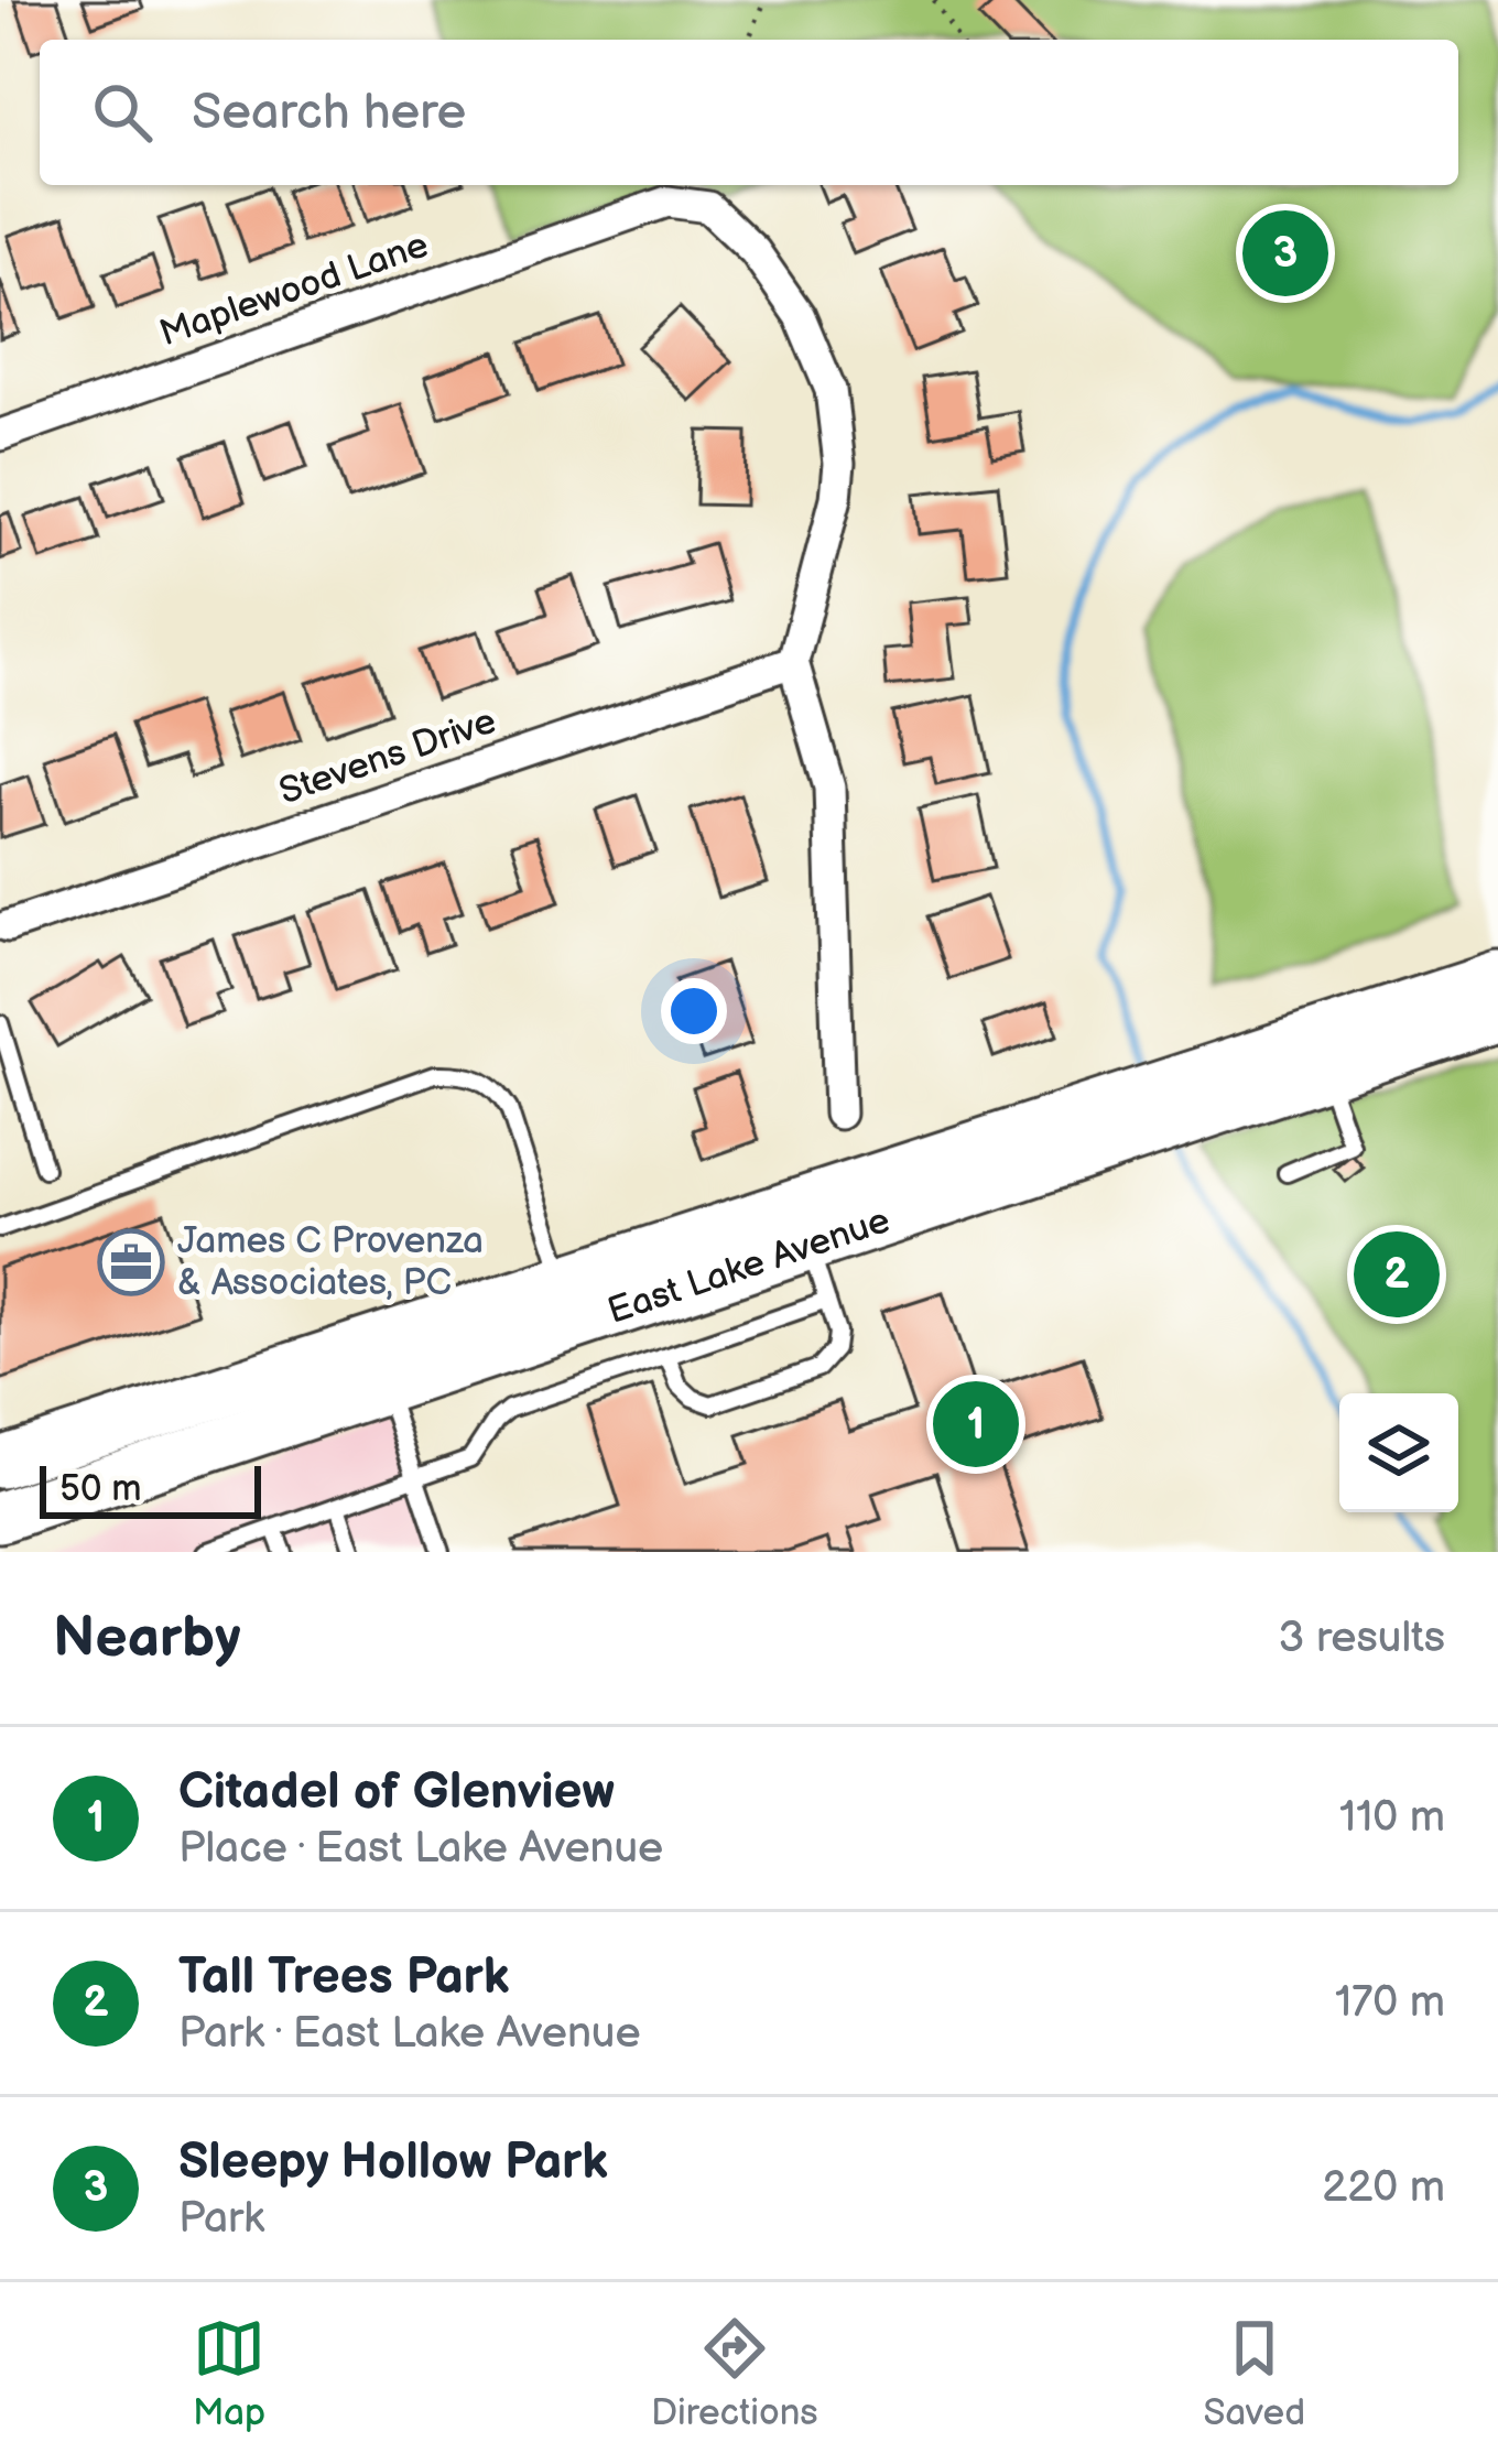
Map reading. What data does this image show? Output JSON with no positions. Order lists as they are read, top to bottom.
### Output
{
  "streets": {
    "main road": ["East Lake Avenue"],
    "street": ["Maplewood Lane", "Stevens Drive"]
  },
  "crossings": [
    ["Maplewood Lane", "Stevens Drive"]
  ],
  "places": {
    "office": ["James C Provenza & Associates, PC"]
  },
  "scale_bar": "50 m",
  "page": {
    "search": "Search here",
    "pins": ["3", "2", "1"],
    "scale": "50 m",
    "heading": ["Nearby", "3 results"],
    "list": [
      {
        "mark": "1",
        "name": "Citadel of Glenview",
        "note": "Place · East Lake Avenue",
        "value": "110 m"
      },
      {
        "mark": "2",
        "name": "Tall Trees Park",
        "note": "Park · East Lake Avenue",
        "value": "170 m"
      },
      {
        "mark": "3",
        "name": "Sleepy Hollow Park",
        "note": "Park",
        "value": "220 m"
      }
    ],
    "nav": ["Map", "Directions", "Saved"]
  }
}
